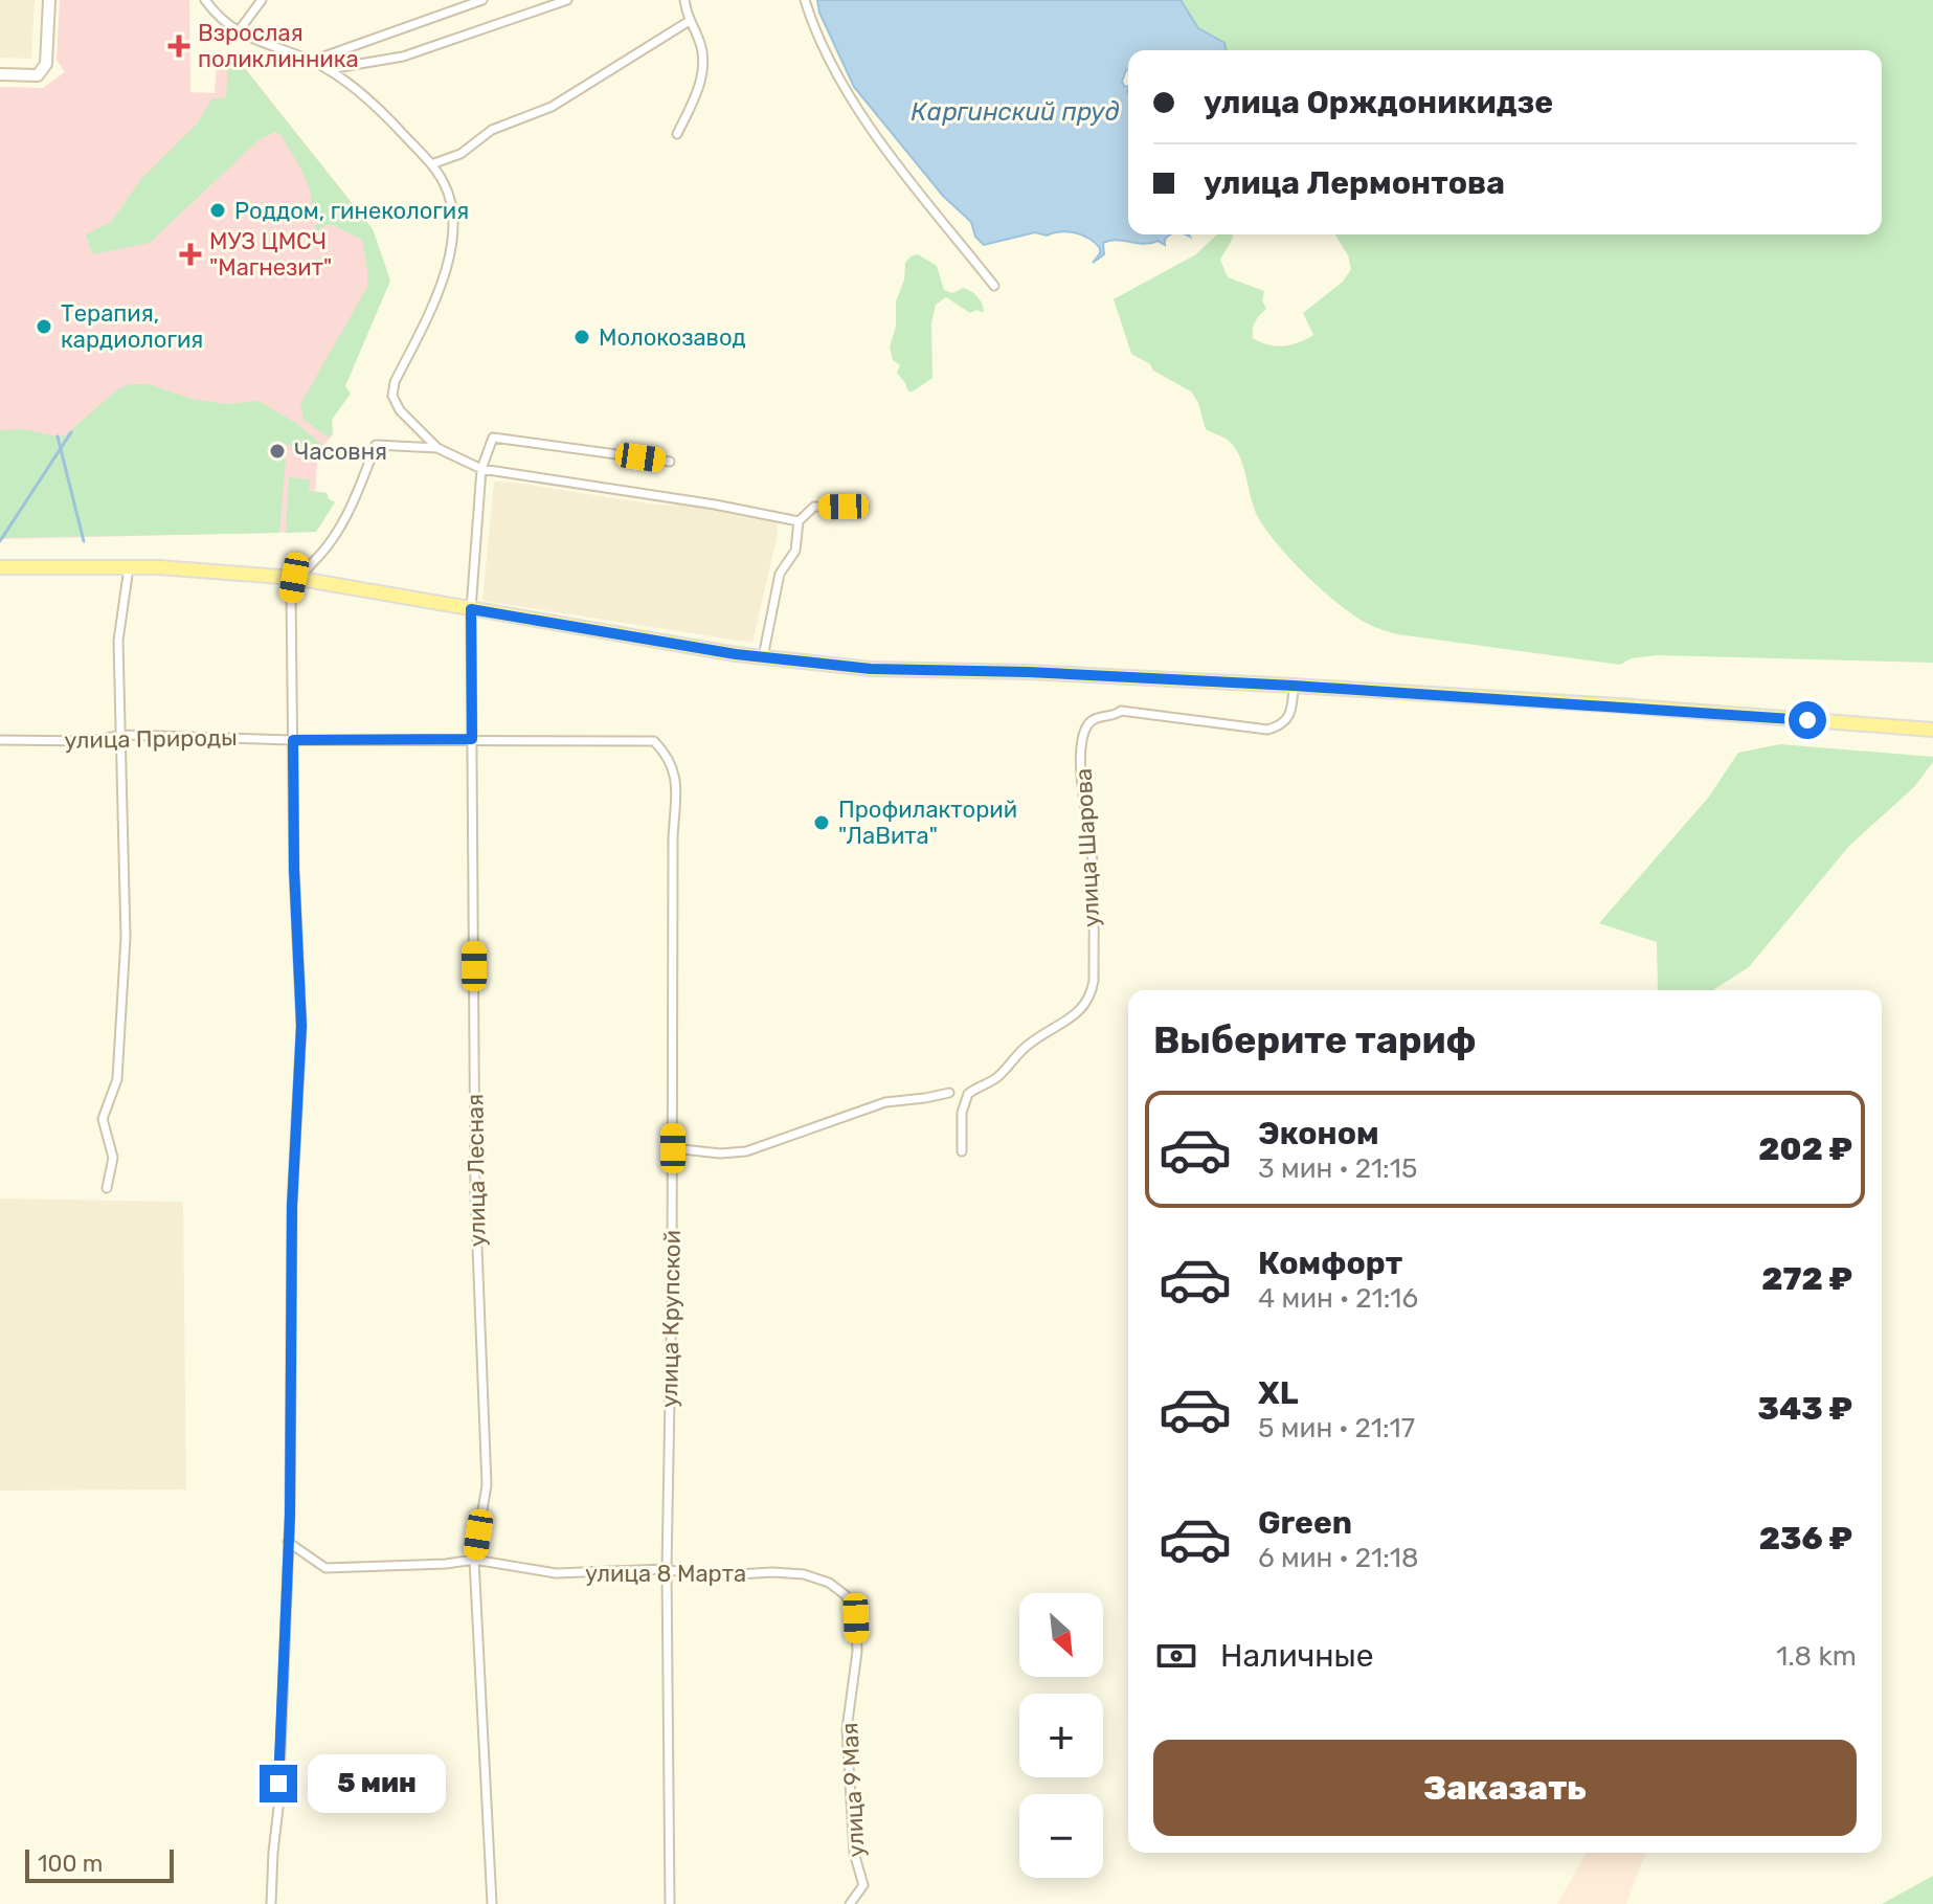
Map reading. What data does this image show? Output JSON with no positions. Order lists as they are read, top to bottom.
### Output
{
  "streets": {
    "street": [
      "улица Природы",
      "улица Шарова",
      "улица Лесная",
      "улица Крупской",
      "улица 8 Марта",
      "улица 9 Мая"
    ]
  },
  "crossings": [
    ["улица Природы", "улица Лесная"],
    ["улица Природы", "улица Крупской"],
    ["улица Лесная", "улица 8 Марта"],
    ["улица Крупской", "улица 8 Марта"],
    ["улица 8 Марта", "улица 9 Мая"]
  ],
  "water": ["Каргинский пруд"],
  "places": {
    "health": ["Взрослая поликлинника", "МУЗ ЦМСЧ \"Магнезит\""],
    "other": [
      "Роддом, гинекология",
      "Терапия, кардиология",
      "Молокозавод",
      "Часовня",
      "Профилакторий \"ЛаВита\""
    ]
  },
  "scale_bar": "100 m",
  "north": "bottom right",
  "page": {
    "banner": ["улица Орждоникидзе", "улица Лермонтова"],
    "heading": "Выберите тариф",
    "list": [
      {
        "name": "Эконом",
        "note": "3 мин · 21:15",
        "value": "202 ₽"
      },
      {
        "name": "Комфорт",
        "note": "4 мин · 21:16",
        "value": "272 ₽"
      },
      {
        "name": "XL",
        "note": "5 мин · 21:17",
        "value": "343 ₽"
      },
      {
        "name": "Green",
        "note": "6 мин · 21:18",
        "value": "236 ₽"
      }
    ],
    "map_buttons": ["+", "−"],
    "pay": ["Наличные", "1.8 km"],
    "buttons": "Заказать",
    "bubble": "5 мин",
    "scale": "100 m"
  }
}
